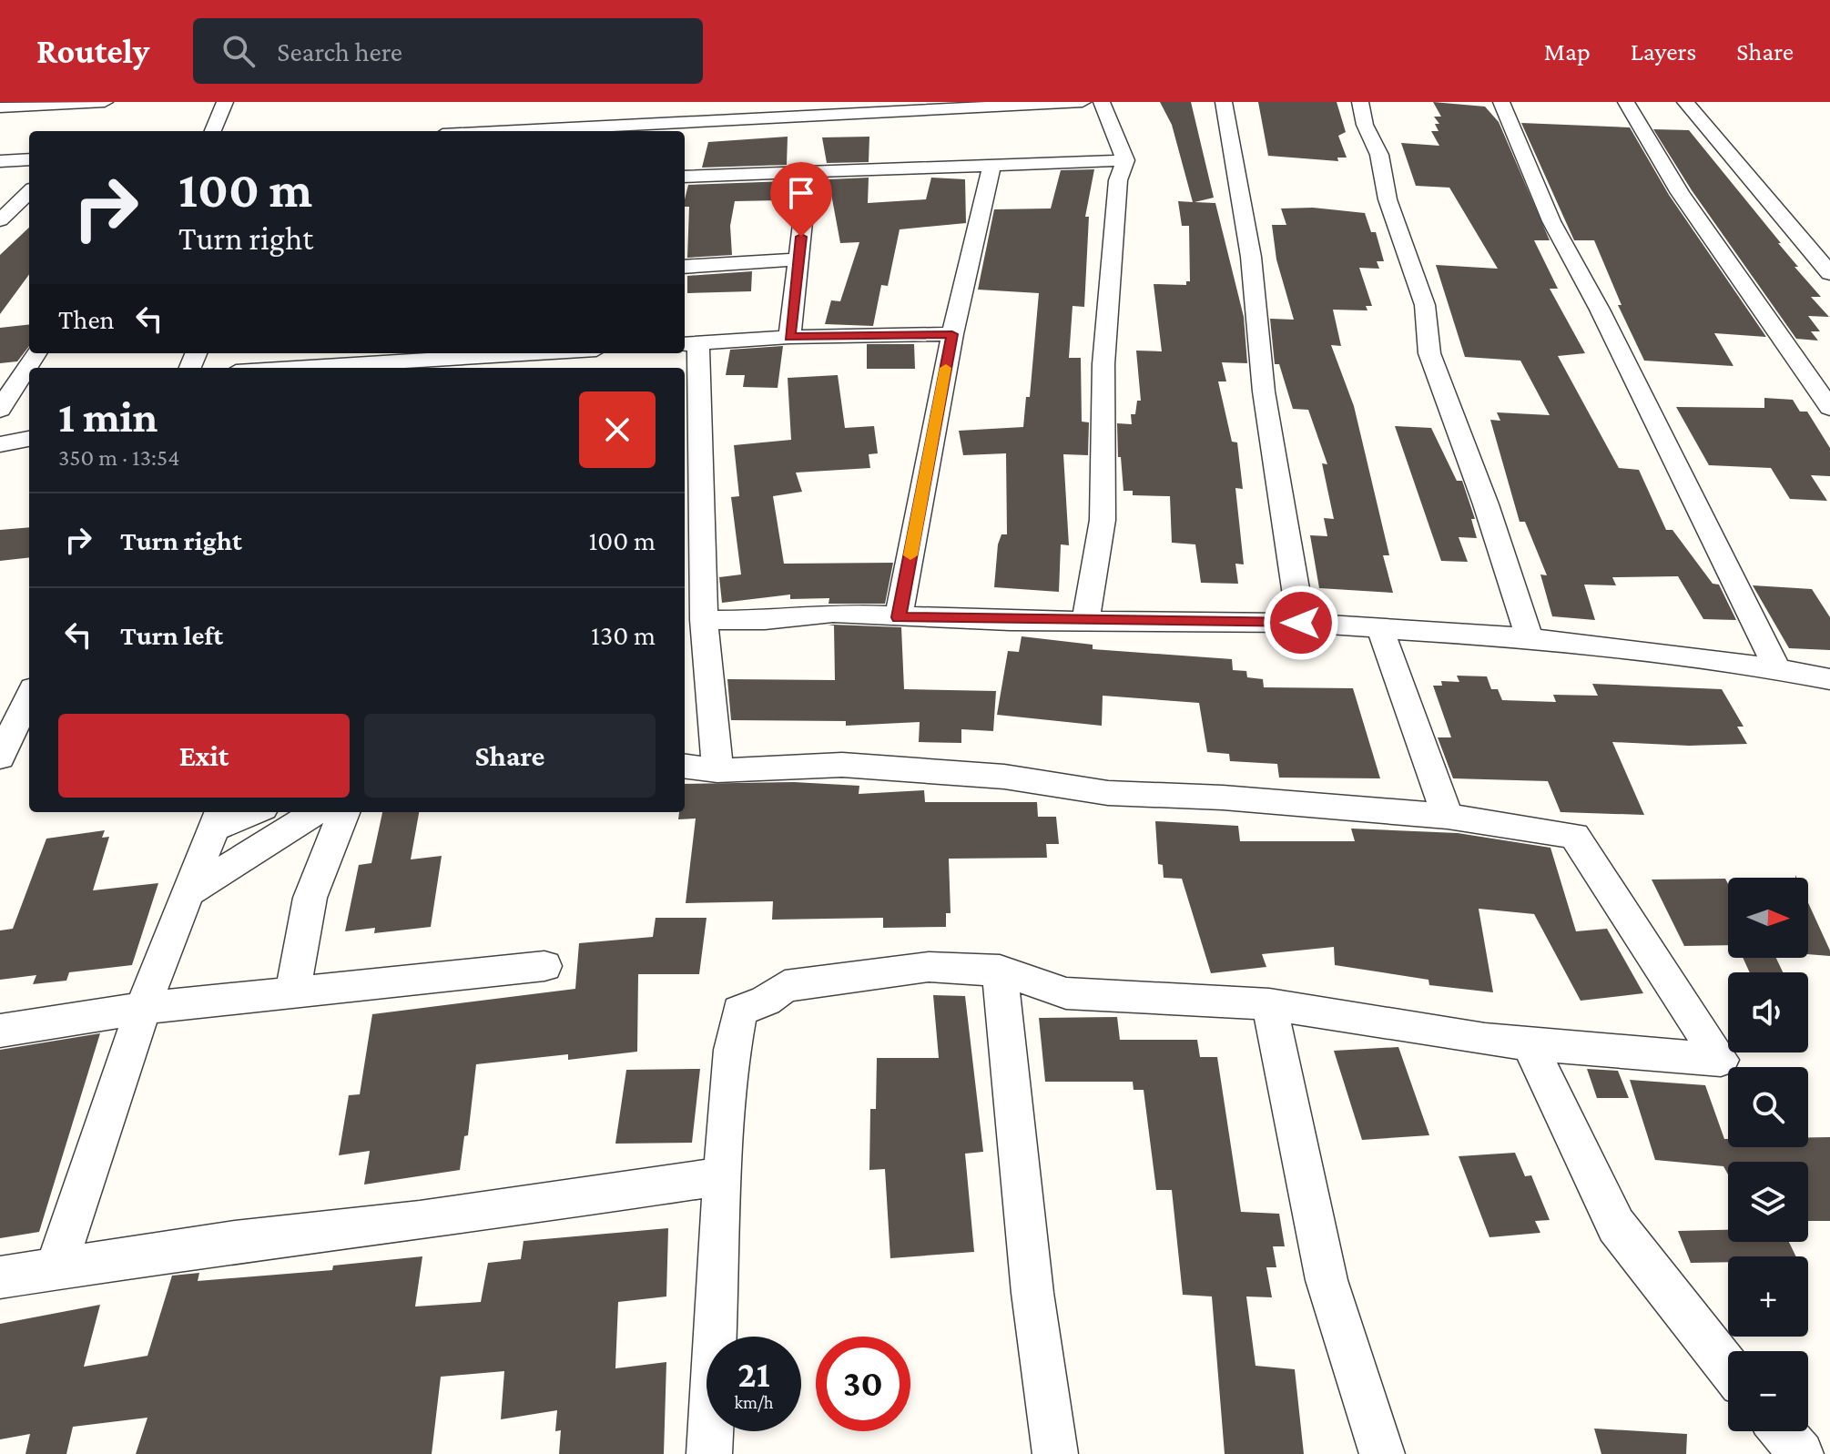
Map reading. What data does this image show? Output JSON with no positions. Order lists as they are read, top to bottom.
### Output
{
  "north": "right",
  "page": {
    "header": "Routely",
    "search": "Search here",
    "nav": ["Map", "Layers", "Share"],
    "turn": ["100 m", "Turn right"],
    "then": "Then",
    "heading": ["1 min", "350 m · 13:54"],
    "list": [
      {
        "name": "Turn right",
        "value": "100 m"
      },
      {
        "name": "Turn left",
        "value": "130 m"
      }
    ],
    "buttons": ["Exit", "Share"],
    "map_buttons": ["+", "−"],
    "speed": "21 km/h",
    "limit": "30"
  }
}
